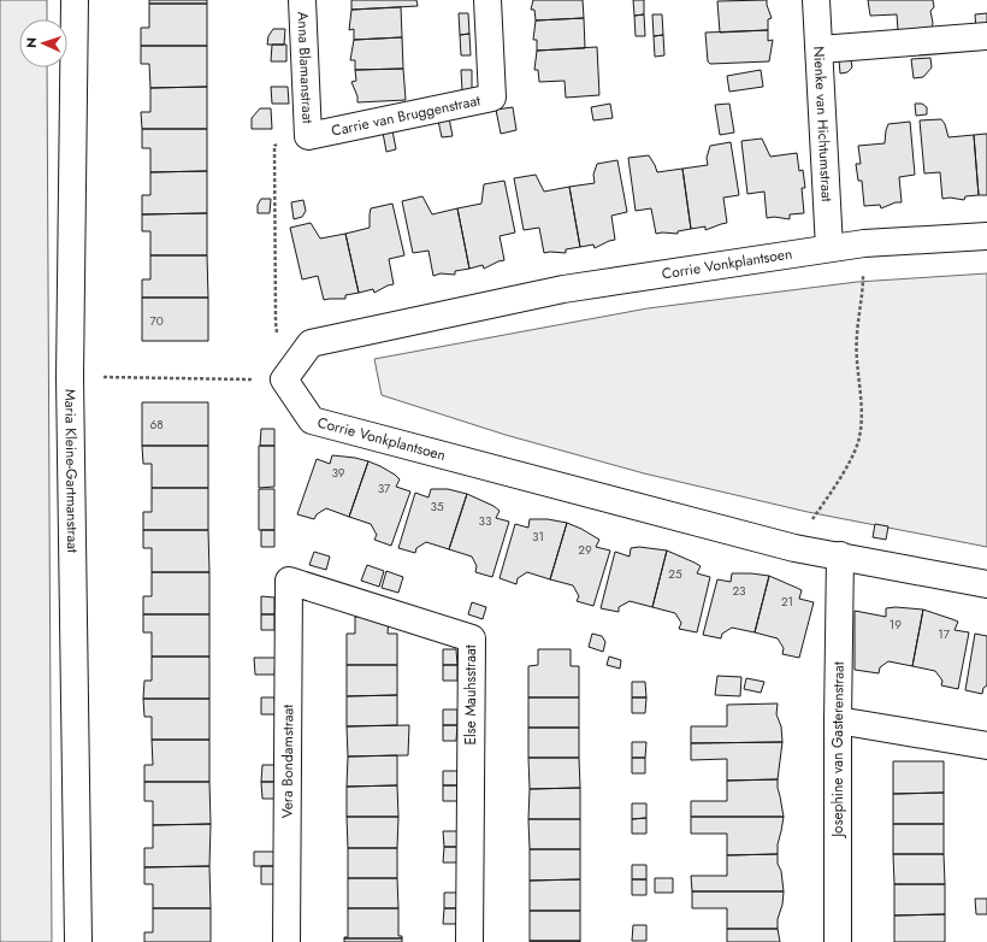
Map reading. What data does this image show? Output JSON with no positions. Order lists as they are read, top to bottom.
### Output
{
  "streets": {
    "street": [
      "Anna Blamanstraat",
      "Carrie van Bruggenstraat",
      "Nienke van Hichtumstraat",
      "Corrie Vonkplantsoen",
      "Maria Kleine-Gartmanstraat",
      "Else Mauhsstraat",
      "Josephine van Gasterenstraat",
      "Vera Bondamstraat"
    ]
  },
  "crossings": [
    ["Anna Blamanstraat", "Carrie van Bruggenstraat"],
    ["Nienke van Hichtumstraat", "Corrie Vonkplantsoen"],
    ["Corrie Vonkplantsoen", "Josephine van Gasterenstraat"],
    ["Else Mauhsstraat", "Vera Bondamstraat"]
  ],
  "house_numbers": [
    "70",
    "68",
    "39",
    "37",
    "35",
    "33",
    "31",
    "29",
    "25",
    "23",
    "21",
    "19",
    "17"
  ],
  "north": "left"
}
